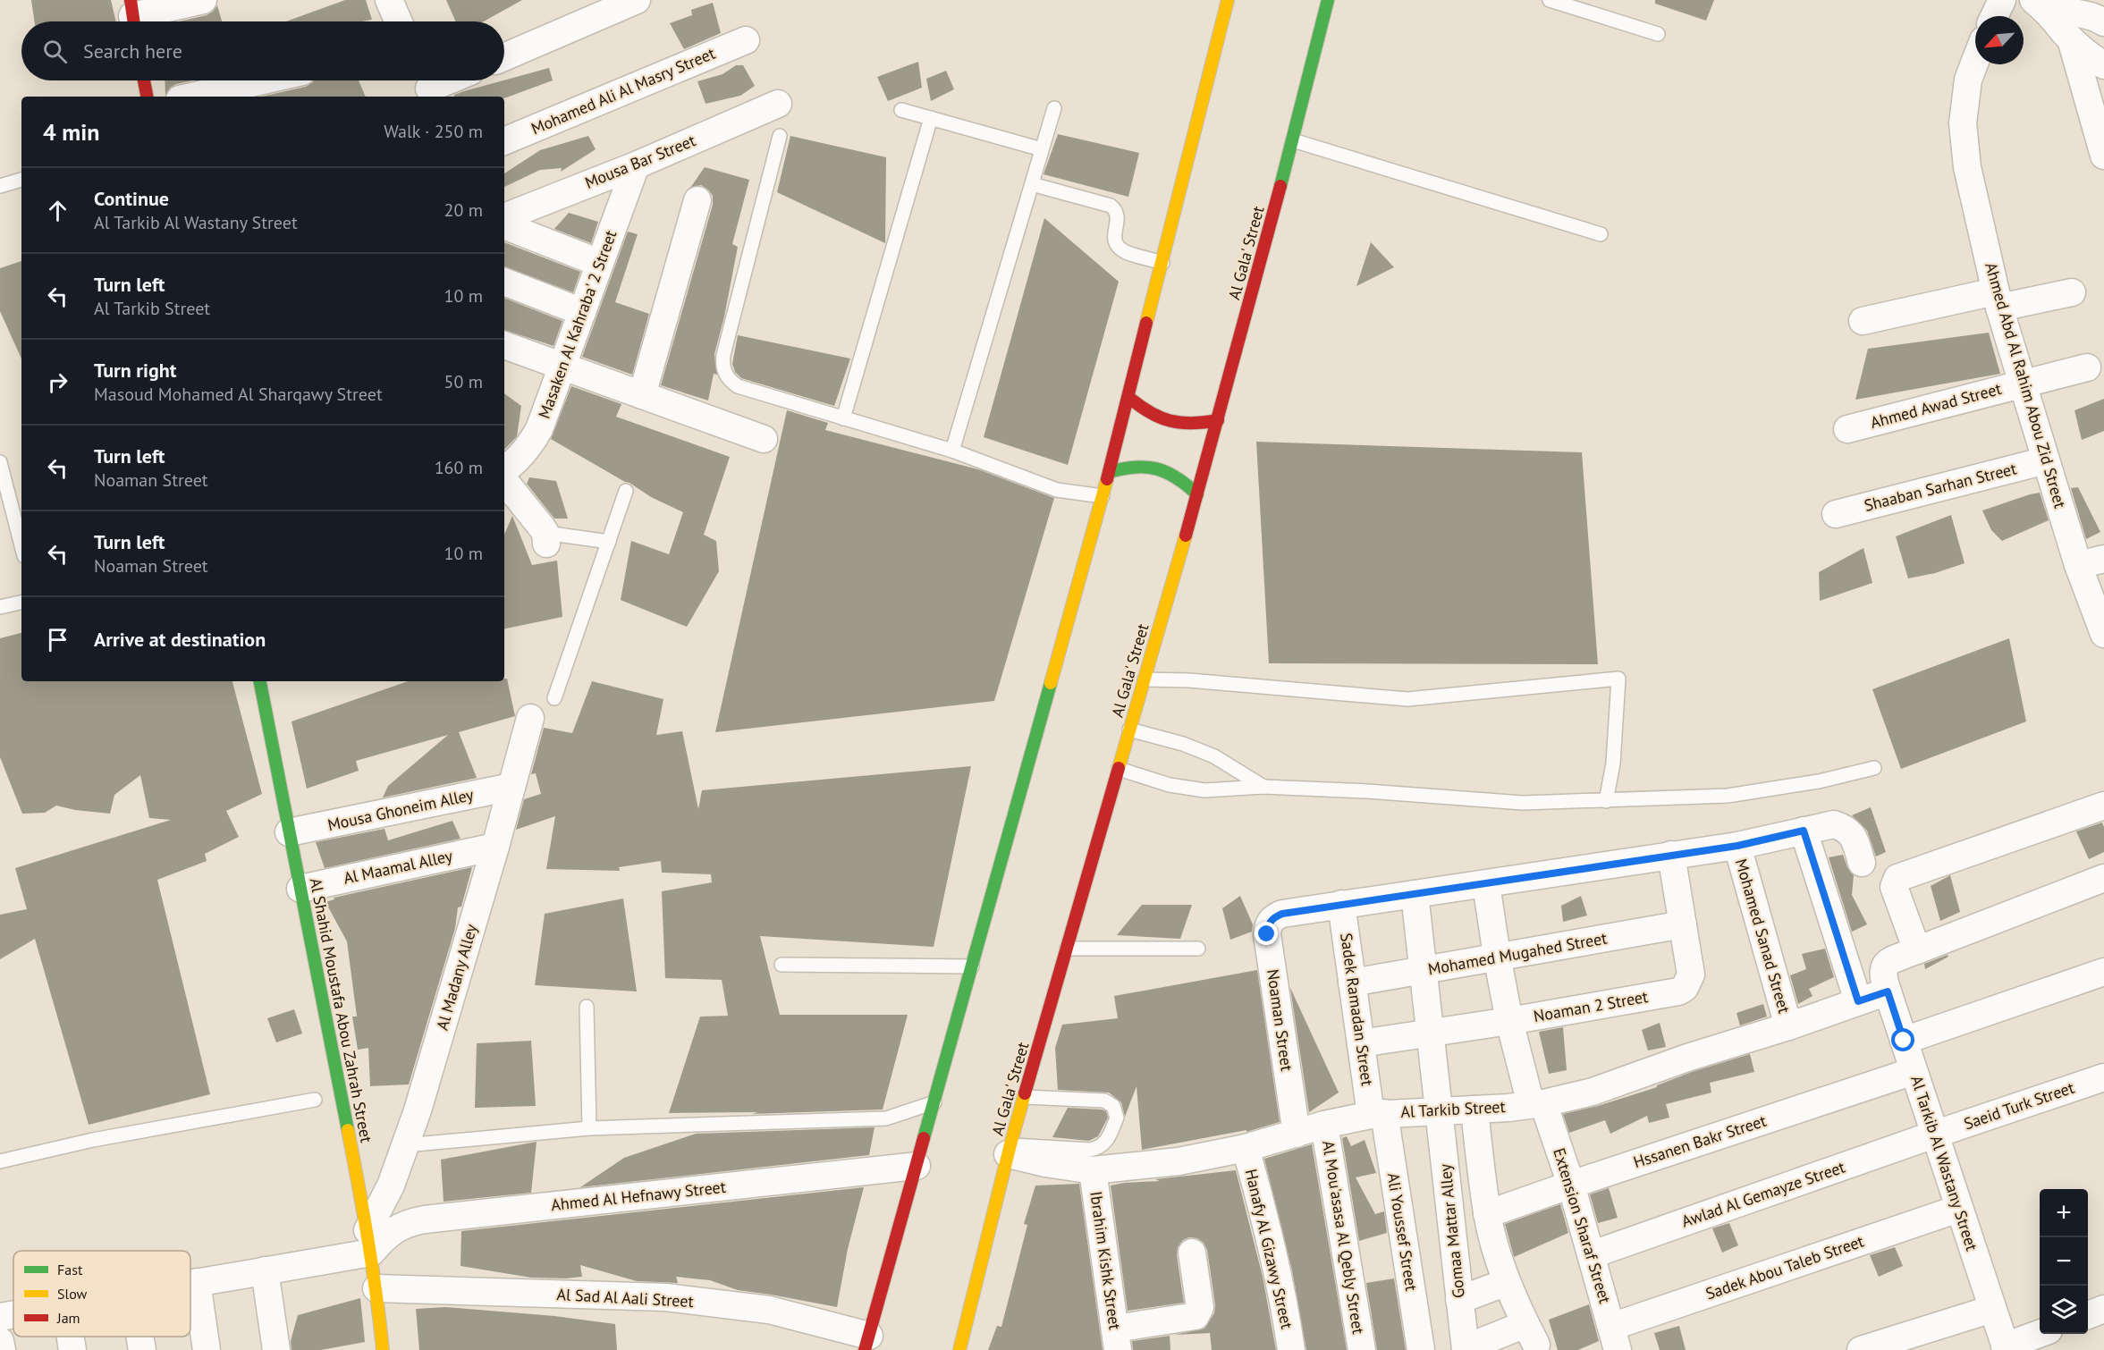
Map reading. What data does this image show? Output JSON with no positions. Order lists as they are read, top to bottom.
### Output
{
  "streets": {
    "main road": ["Al Gala' Street", "Al Shahid Moustafa Abou Zahrah Street"],
    "street": [
      "Mohamed Ali Al Masry Street",
      "Mousa Bar Street",
      "Masaken Al Kahraba' 2 Street",
      "Ahmed Abd Al Rahim Abou Zid Street",
      "Ahmed Awad Street",
      "Shaaban Sarhan Street",
      "Mousa Ghoneim Alley",
      "Al Maamal Alley",
      "Mohamed Sanad Street",
      "Mohamed Mugahed Street",
      "Al Madany Alley",
      "Noaman 2 Street",
      "Sadek Ramadan Street",
      "Noaman Street",
      "Saeid Turk Street",
      "Al Tarkib Street",
      "Hssanen Bakr Street",
      "Al Tarkib Al Wastany Street",
      "Awlad Al Gemayze Street",
      "Ahmed Al Hefnawy Street",
      "Extension Sharaf Street",
      "Gomaa Mattar Alley",
      "Ali Youssef Street",
      "Al Mou'asasa Al Qebly Street",
      "Hanafy Al Gizawy Street",
      "Ibrahim Kishk Street",
      "Sadek Abou Taleb Street",
      "Al Sad Al Aali Street"
    ]
  },
  "crossings": [
    ["Mousa Bar Street", "Masaken Al Kahraba' 2 Street"],
    ["Al Gala' Street", "Al Tarkib Street"],
    ["Ahmed Abd Al Rahim Abou Zid Street", "Ahmed Awad Street"],
    ["Ahmed Abd Al Rahim Abou Zid Street", "Shaaban Sarhan Street"],
    ["Mousa Ghoneim Alley", "Al Madany Alley"],
    ["Mousa Ghoneim Alley", "Al Shahid Moustafa Abou Zahrah Street"],
    ["Al Maamal Alley", "Al Madany Alley"],
    ["Al Maamal Alley", "Al Shahid Moustafa Abou Zahrah Street"],
    ["Mohamed Sanad Street", "Noaman Street"],
    ["Mohamed Sanad Street", "Al Tarkib Street"],
    ["Mohamed Mugahed Street", "Noaman 2 Street"],
    ["Mohamed Mugahed Street", "Sadek Ramadan Street"],
    ["Mohamed Mugahed Street", "Extension Sharaf Street"],
    ["Mohamed Mugahed Street", "Gomaa Mattar Alley"],
    ["Al Madany Alley", "Al Shahid Moustafa Abou Zahrah Street"],
    ["Al Madany Alley", "Ahmed Al Hefnawy Street"],
    ["Noaman 2 Street", "Sadek Ramadan Street"],
    ["Noaman 2 Street", "Noaman Street"],
    ["Noaman 2 Street", "Extension Sharaf Street"],
    ["Noaman 2 Street", "Gomaa Mattar Alley"],
    ["Sadek Ramadan Street", "Noaman Street"],
    ["Sadek Ramadan Street", "Al Tarkib Street"],
    ["Sadek Ramadan Street", "Ali Youssef Street"],
    ["Al Shahid Moustafa Abou Zahrah Street", "Ahmed Al Hefnawy Street"],
    ["Al Shahid Moustafa Abou Zahrah Street", "Al Sad Al Aali Street"],
    ["Noaman Street", "Al Tarkib Street"],
    ["Noaman Street", "Extension Sharaf Street"],
    ["Noaman Street", "Gomaa Mattar Alley"],
    ["Saeid Turk Street", "Al Tarkib Al Wastany Street"],
    ["Saeid Turk Street", "Awlad Al Gemayze Street"],
    ["Al Tarkib Street", "Al Tarkib Al Wastany Street"],
    ["Al Tarkib Street", "Extension Sharaf Street"],
    ["Al Tarkib Street", "Gomaa Mattar Alley"],
    ["Al Tarkib Street", "Ali Youssef Street"],
    ["Al Tarkib Street", "Al Mou'asasa Al Qebly Street"],
    ["Al Tarkib Street", "Hanafy Al Gizawy Street"],
    ["Al Tarkib Street", "Ibrahim Kishk Street"],
    ["Hssanen Bakr Street", "Al Tarkib Al Wastany Street"],
    ["Hssanen Bakr Street", "Extension Sharaf Street"],
    ["Al Tarkib Al Wastany Street", "Awlad Al Gemayze Street"],
    ["Al Tarkib Al Wastany Street", "Sadek Abou Taleb Street"],
    ["Awlad Al Gemayze Street", "Extension Sharaf Street"],
    ["Extension Sharaf Street", "Sadek Abou Taleb Street"]
  ],
  "legend": ["Fast", "Slow", "Jam"],
  "north": "bottom left",
  "page": {
    "search": "Search here",
    "heading": ["4 min", "Walk · 250 m"],
    "list": [
      ["Continue", "Al Tarkib Al Wastany Street", "20 m"],
      ["Turn left", "Al Tarkib Street", "10 m"],
      ["Turn right", "Masoud Mohamed Al Sharqawy Street", "50 m"],
      ["Turn left", "Noaman Street", "160 m"],
      ["Turn left", "Noaman Street", "10 m"],
      "Arrive at destination"
    ],
    "map_buttons": ["+", "−"]
  }
}
